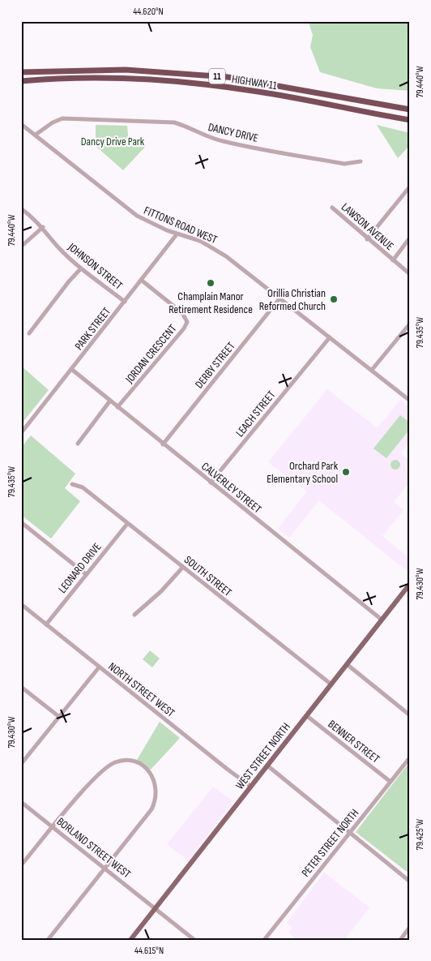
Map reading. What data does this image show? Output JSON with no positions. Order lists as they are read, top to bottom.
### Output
{
  "streets": {
    "highway": ["11", "HIGHWAY 11"],
    "main road": ["WEST STREET NORTH"],
    "street": [
      "DANCY DRIVE",
      "FITTONS ROAD WEST",
      "LAWSON AVENUE",
      "JOHNSON STREET",
      "PARK STREET",
      "JORDAN CRESCENT",
      "DERBY STREET",
      "LEACH STREET",
      "CALVERLEY STREET",
      "LEONARD DRIVE",
      "SOUTH STREET",
      "NORTH STREET WEST",
      "BENNER STREET",
      "PETER STREET NORTH",
      "BORLAND STREET WEST"
    ]
  },
  "crossings": [
    ["DANCY DRIVE", "FITTONS ROAD WEST"],
    ["FITTONS ROAD WEST", "PARK STREET"],
    ["FITTONS ROAD WEST", "DERBY STREET"],
    ["FITTONS ROAD WEST", "LEACH STREET"],
    ["JOHNSON STREET", "PARK STREET"],
    ["PARK STREET", "JORDAN CRESCENT"],
    ["PARK STREET", "CALVERLEY STREET"],
    ["JORDAN CRESCENT", "CALVERLEY STREET"],
    ["DERBY STREET", "CALVERLEY STREET"],
    ["LEACH STREET", "CALVERLEY STREET"],
    ["CALVERLEY STREET", "WEST STREET NORTH"],
    ["LEONARD DRIVE", "SOUTH STREET"],
    ["LEONARD DRIVE", "NORTH STREET WEST"],
    ["SOUTH STREET", "WEST STREET NORTH"],
    ["NORTH STREET WEST", "WEST STREET NORTH"],
    ["BENNER STREET", "WEST STREET NORTH"],
    ["BENNER STREET", "PETER STREET NORTH"],
    ["WEST STREET NORTH", "BORLAND STREET WEST"]
  ],
  "parks": ["Dancy Drive Park"],
  "places": ["Champlain Manor Retirement Residence", "Orillia Christian Reformed Church", "Orchard Park Elementary School"],
  "coordinates": [
    "44.620°N",
    "79.440°W",
    "79.435°W",
    "79.430°W",
    "79.425°W",
    "44.615°N"
  ]
}
